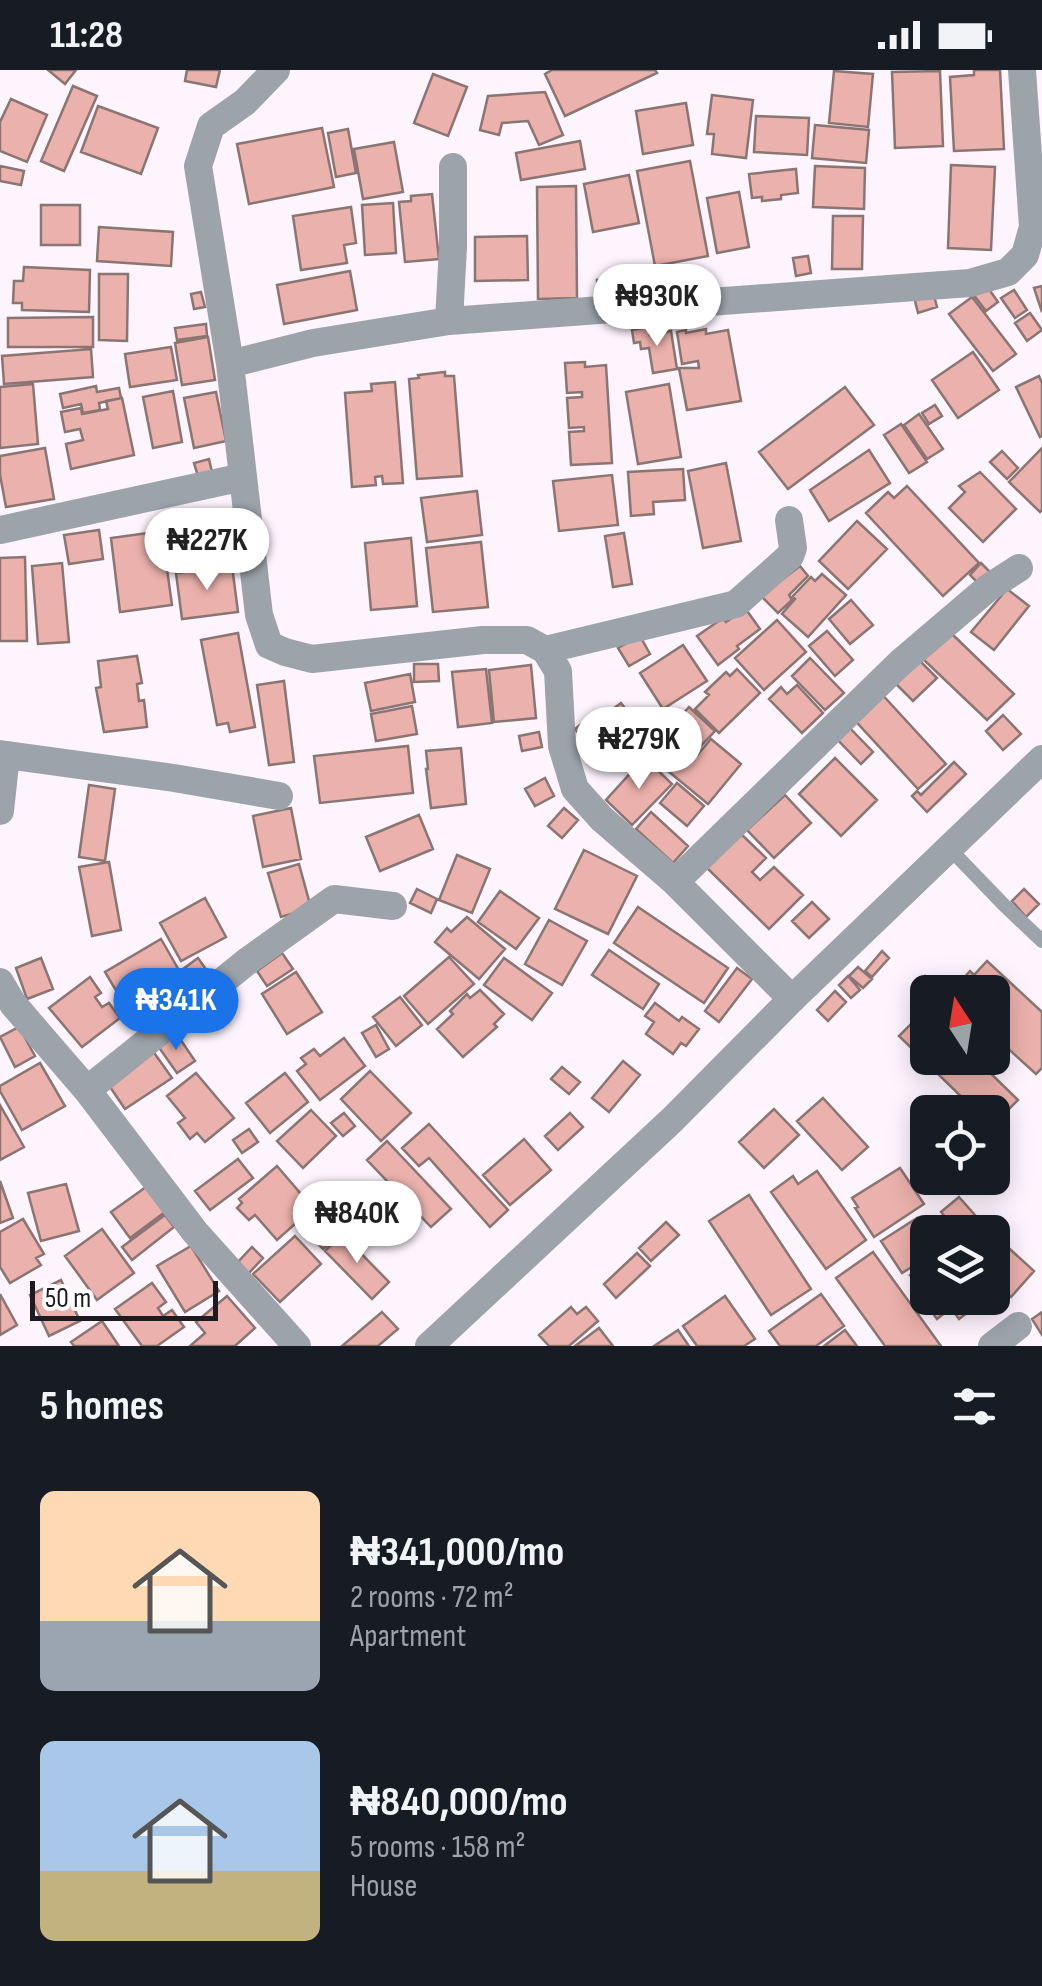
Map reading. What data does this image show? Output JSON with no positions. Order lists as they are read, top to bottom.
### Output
{
  "scale_bar": "50 m",
  "north": "top",
  "page": {
    "status": "11:28",
    "price": [
      "₦930K",
      "₦227K",
      "₦279K",
      "₦341K",
      "₦840K"
    ],
    "scale": "50 m",
    "heading": "5 homes",
    "list": [
      {
        "name": "₦341,000/mo",
        "note": "2 rooms · 72 m² · Apartment"
      },
      {
        "name": "₦840,000/mo",
        "note": "5 rooms · 158 m² · House"
      }
    ]
  }
}
